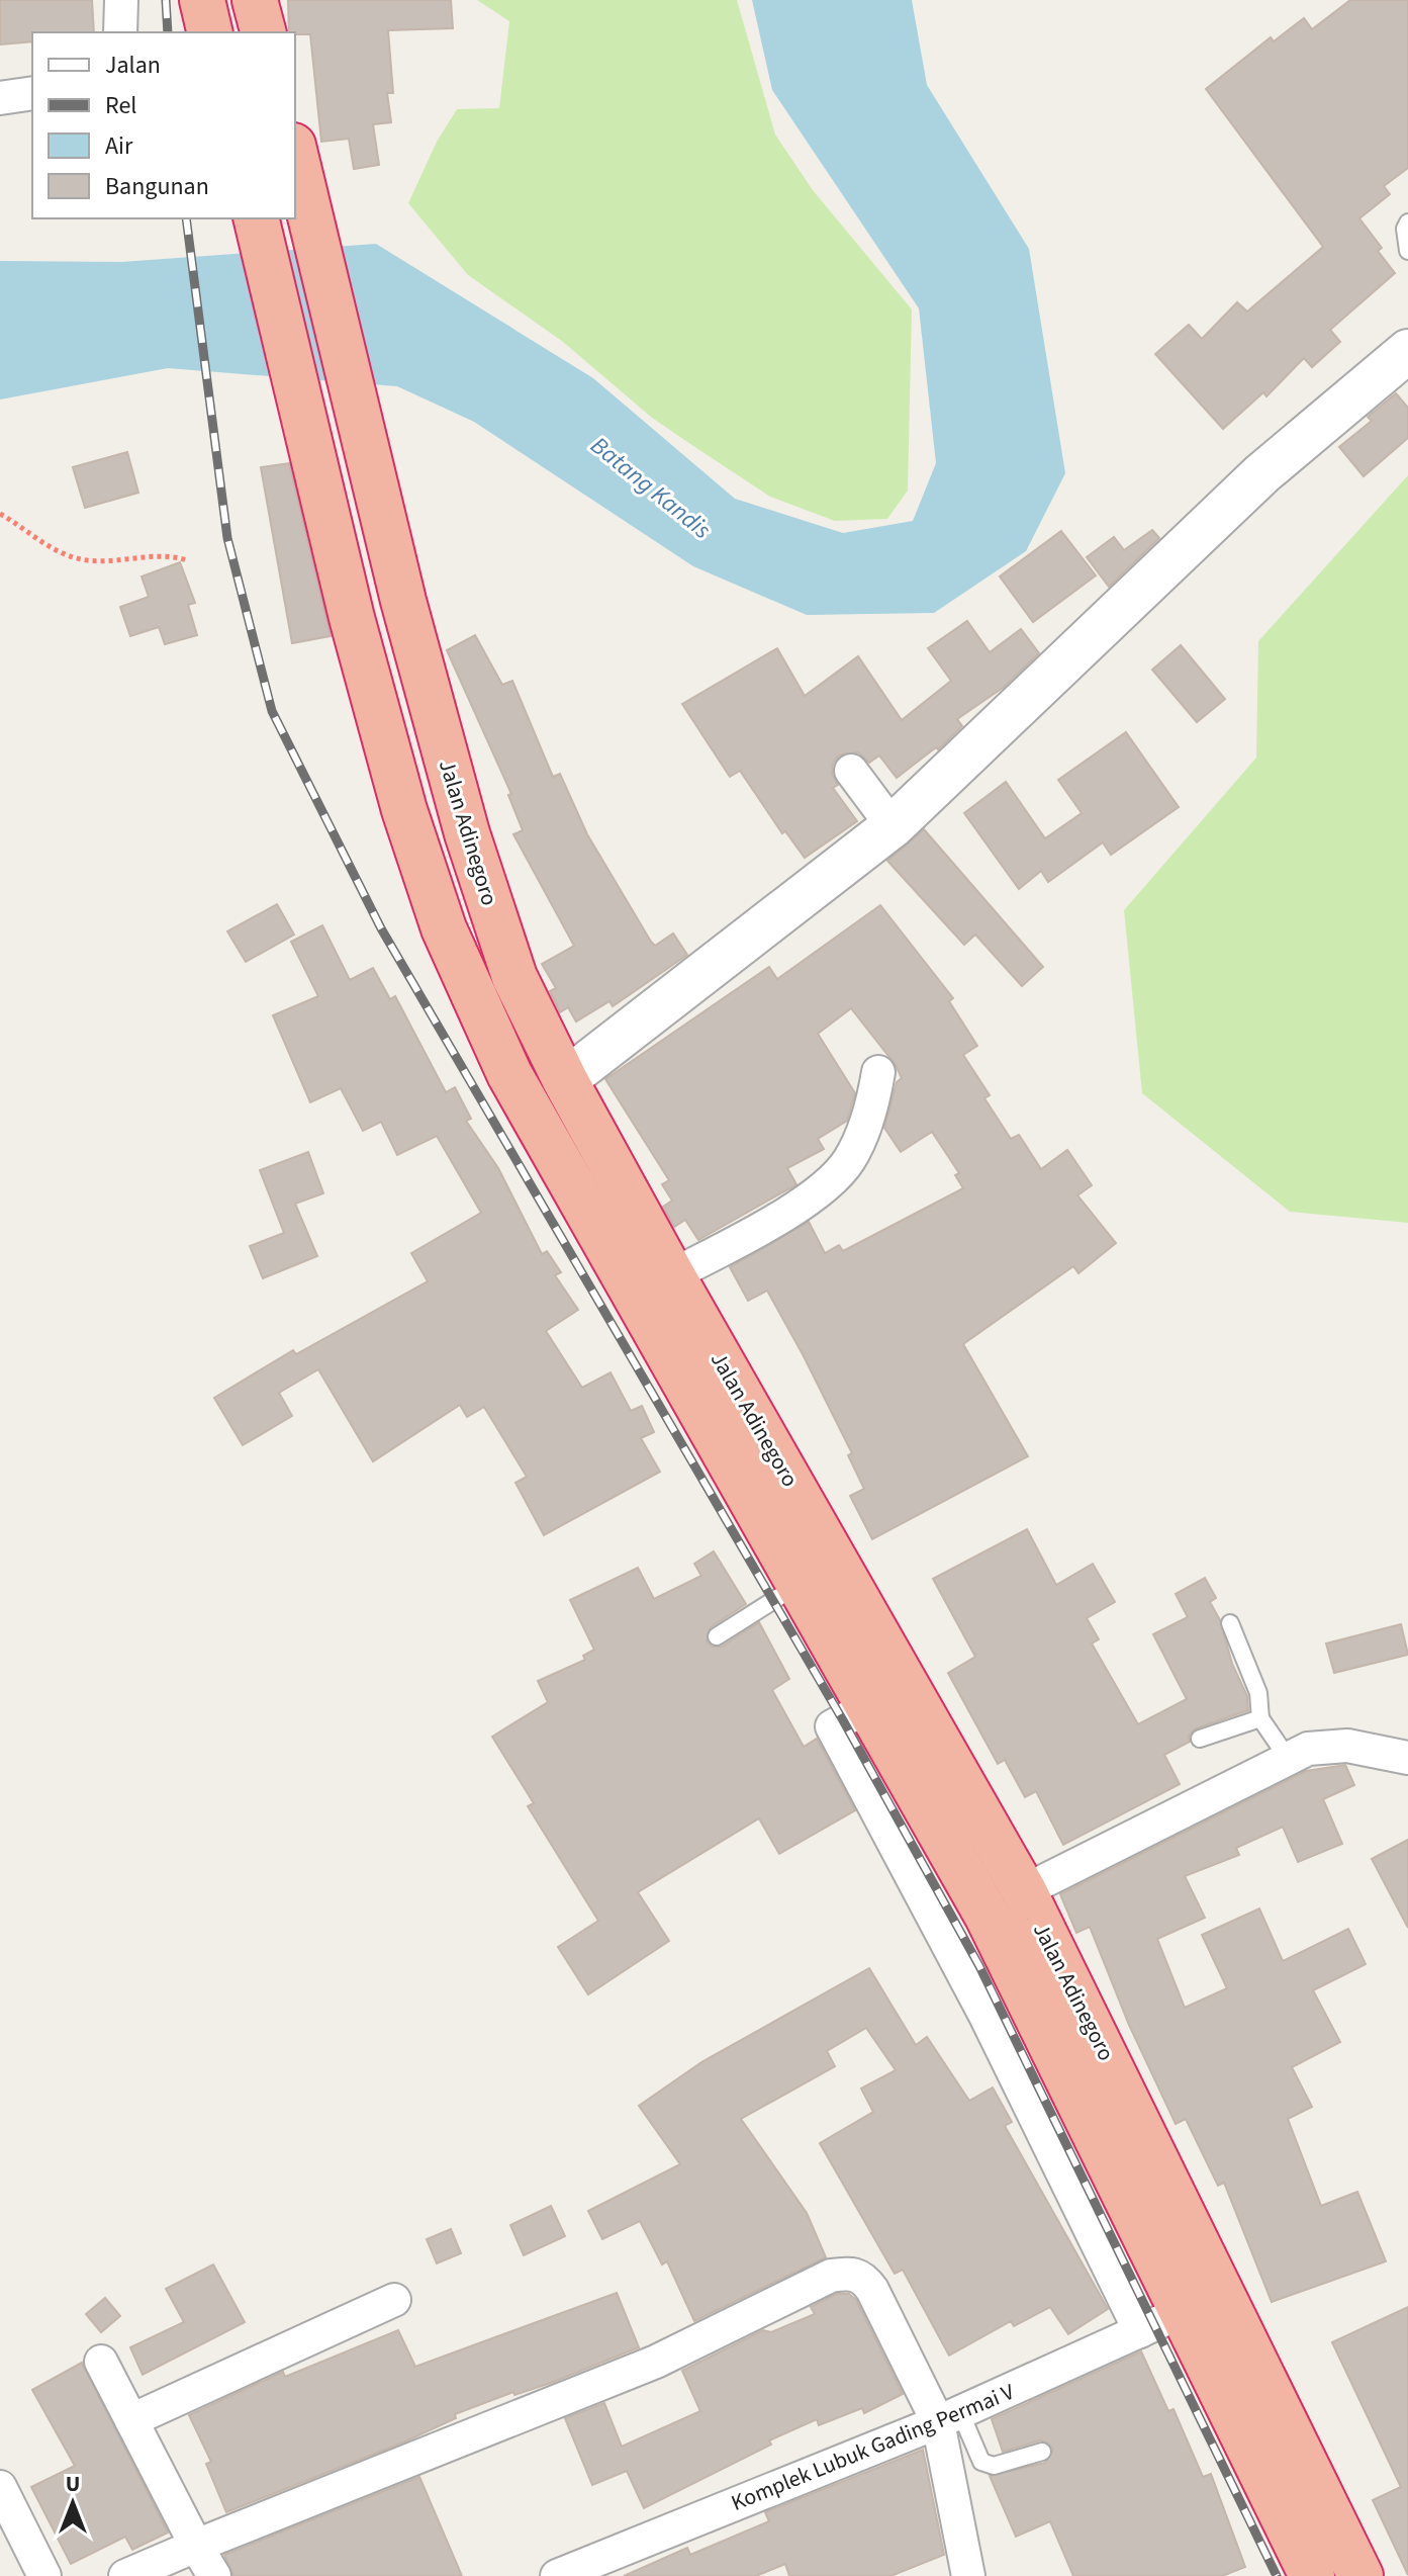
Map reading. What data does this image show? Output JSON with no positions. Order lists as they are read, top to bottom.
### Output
{
  "streets": {
    "highway": ["Jalan Adinegoro"],
    "street": ["Komplek Lubuk Gading Permai V"]
  },
  "crossings": [
    ["Jalan Adinegoro", "Komplek Lubuk Gading Permai V"]
  ],
  "water": ["Batang Kandis"],
  "legend": [
    "Jalan",
    "Rel",
    "Air",
    "Bangunan"
  ],
  "north": "top"
}
